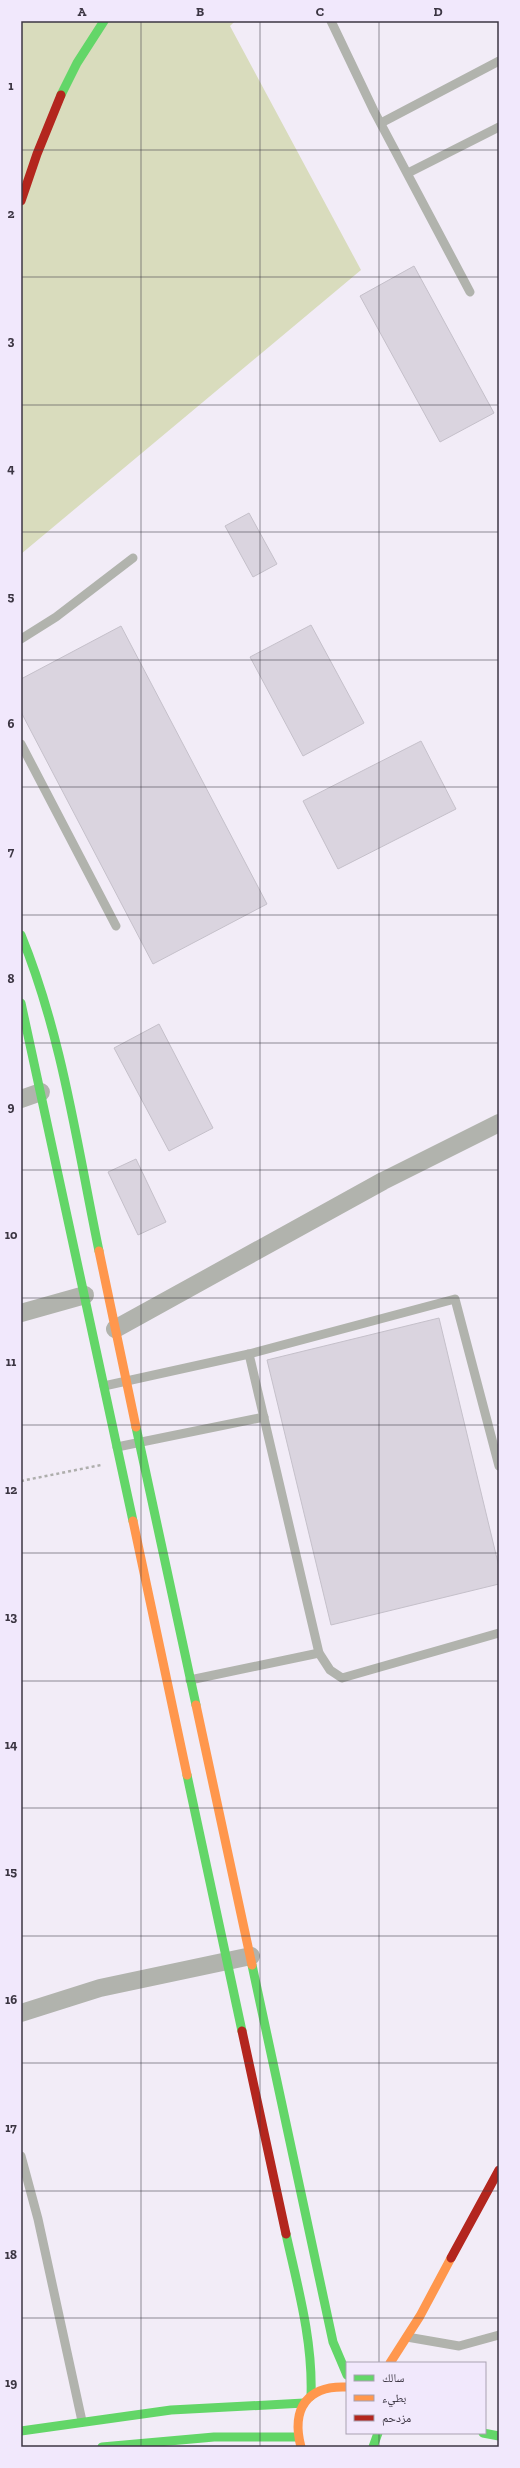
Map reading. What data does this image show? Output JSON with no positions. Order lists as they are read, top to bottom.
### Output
{
  "legend": ["سالك", "بطيء", "مزدحم"],
  "grid": {
    "columns": [
      "A",
      "B",
      "C",
      "D"
    ],
    "rows": [
      "1",
      "2",
      "3",
      "4",
      "5",
      "6",
      "7",
      "8",
      "9",
      "10",
      "11",
      "12",
      "13",
      "14",
      "15",
      "16",
      "17",
      "18",
      "19"
    ]
  }
}
